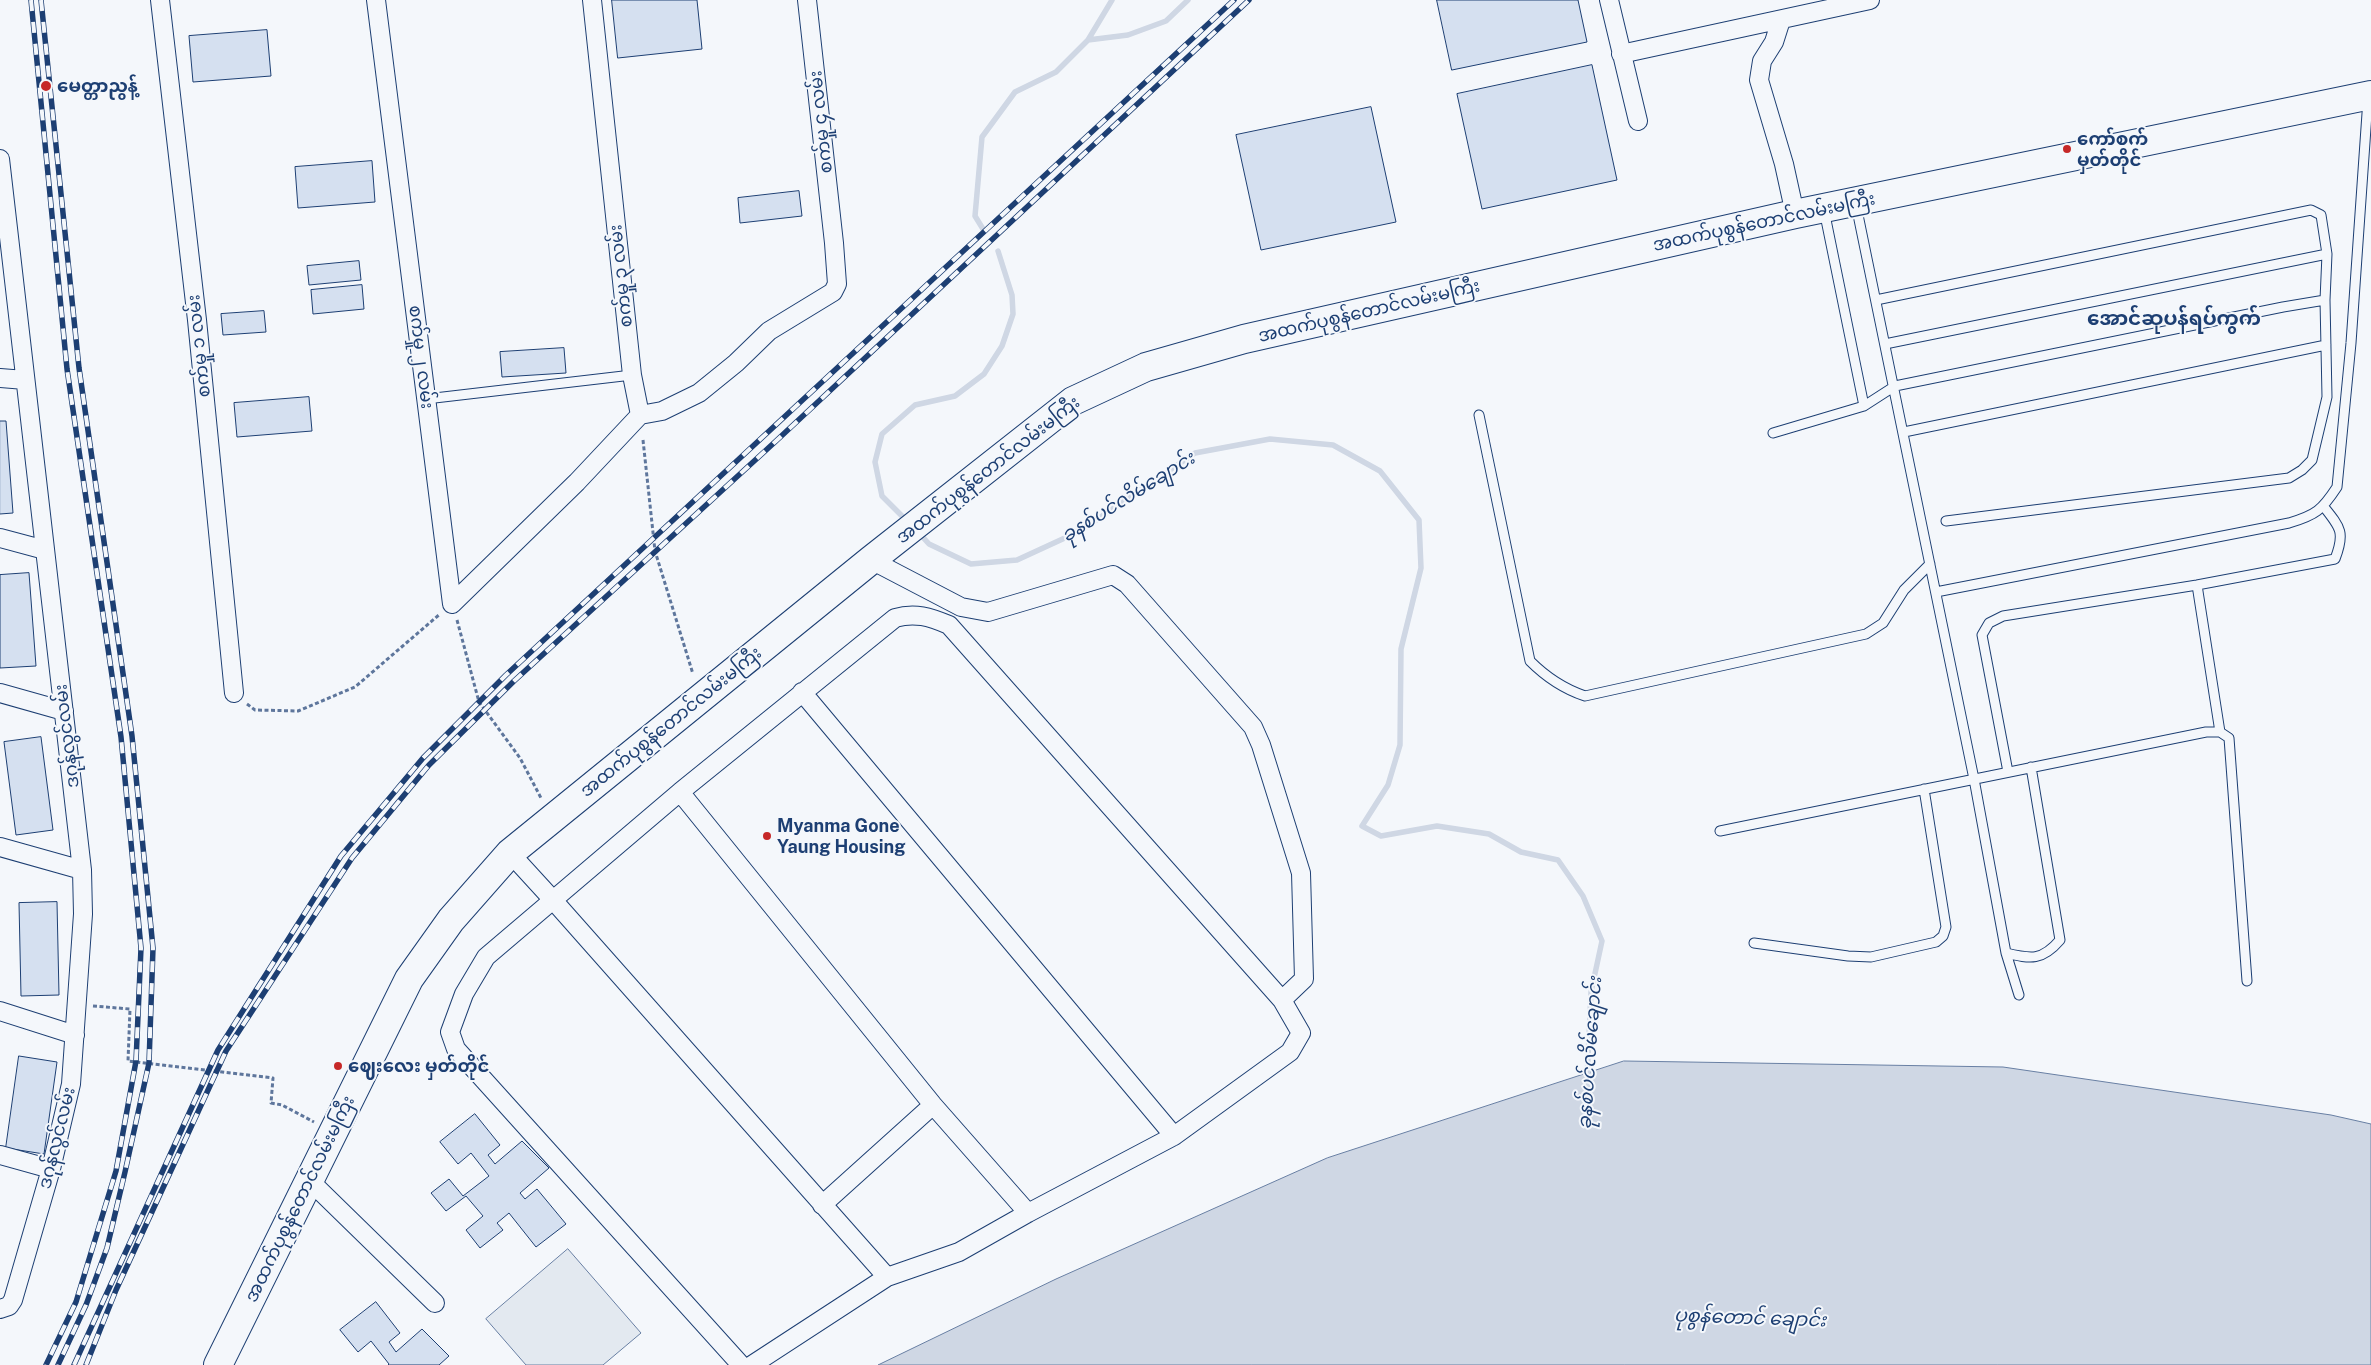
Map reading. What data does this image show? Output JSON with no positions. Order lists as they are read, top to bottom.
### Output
{
  "streets": {
    "main road": ["အထက်ပုစွန်တောင်လမ်းမကြီး"],
    "street": [
      "စက်မှု ၄ လမ်း",
      "စက်မှု ၃ လမ်း",
      "စက်မှု ၁ လမ်း",
      "စက်မှု ၂ လမ်း",
      "ဒဂုန်လွင်လမ်း"
    ]
  },
  "crossings": [
    ["စက်မှု ၄ လမ်း", "စက်မှု ၃ လမ်း"]
  ],
  "districts": ["အောင်ဆုပန်ရပ်ကွက်"],
  "water": ["ခုနစ်ပင်လိမ်ချောင်း", "ပုစွန်တောင် ချောင်း"],
  "places": [
    "မေတ္တာညွန့်",
    "ကော်စက် မှတ်တိုင်",
    "Myanma Gone Yaung Housing",
    "ဈေးလေး မှတ်တိုင်"
  ]
}
